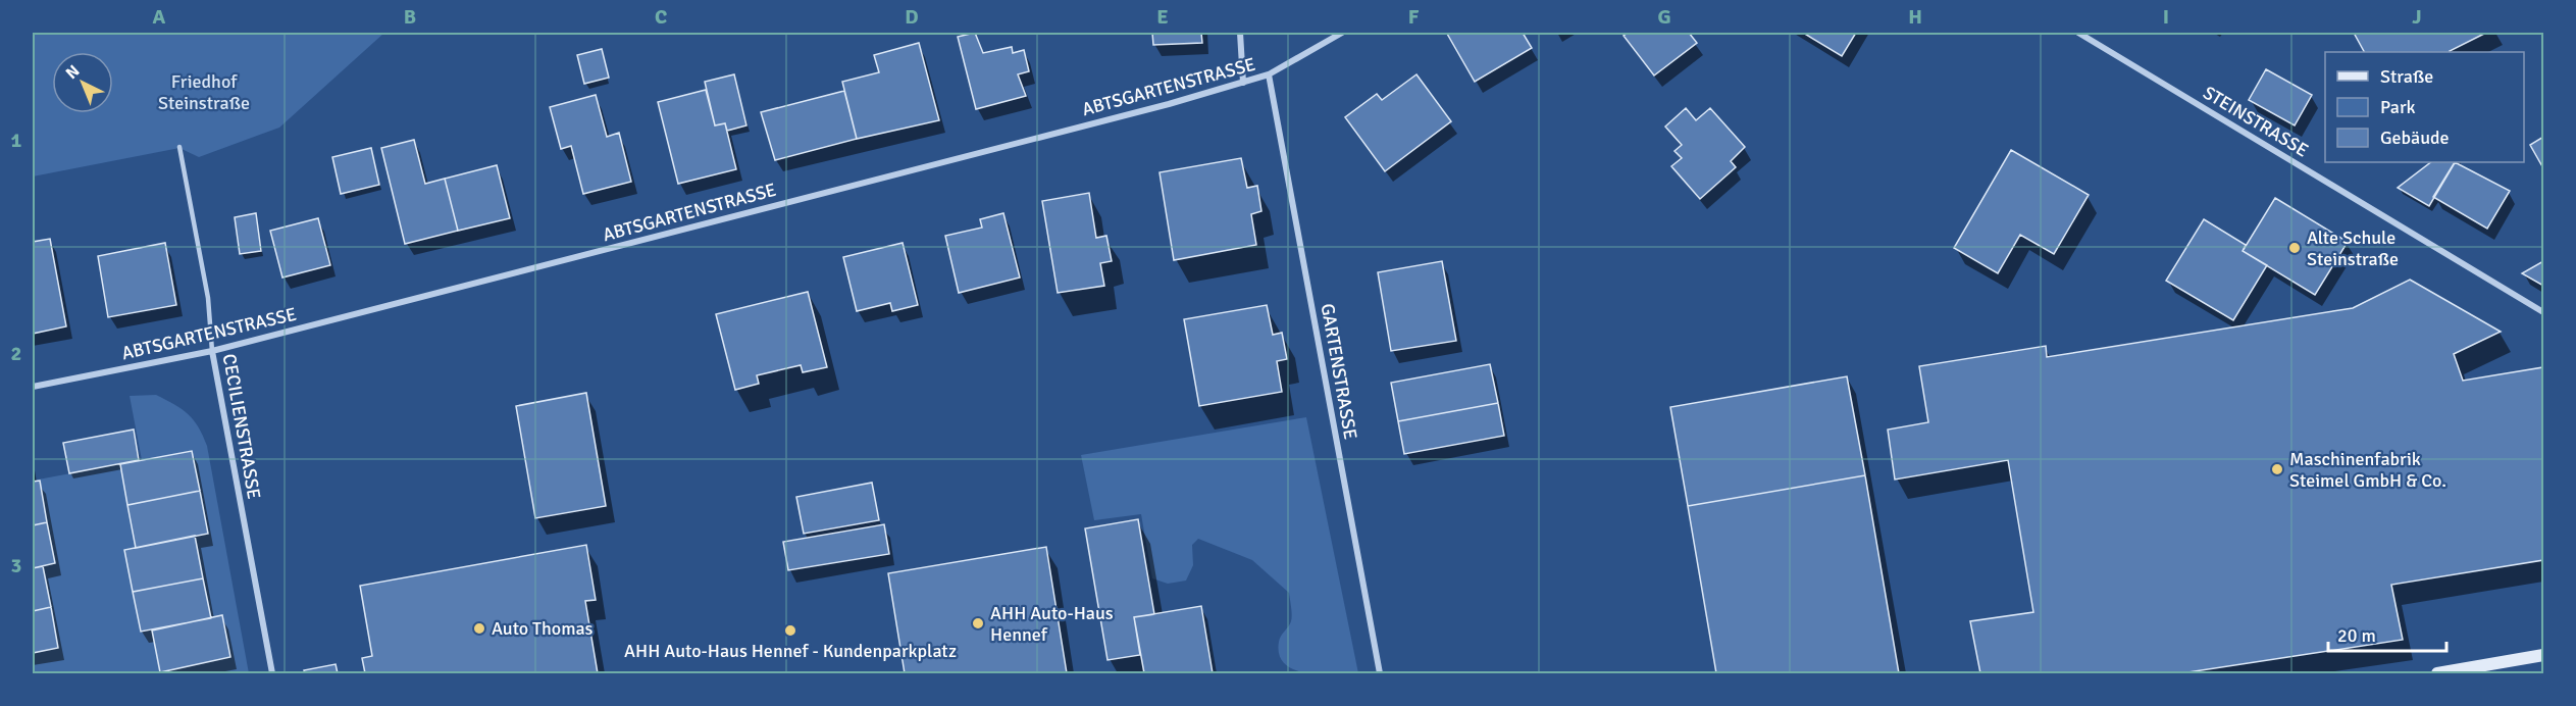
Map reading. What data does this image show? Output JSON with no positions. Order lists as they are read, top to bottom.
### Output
{
  "streets": {
    "street": [
      "ABTSGARTENSTRASSE",
      "STEINSTRASSE",
      "GARTENSTRASSE",
      "CECILIENSTRASSE"
    ]
  },
  "crossings": [
    ["ABTSGARTENSTRASSE", "GARTENSTRASSE"],
    ["ABTSGARTENSTRASSE", "CECILIENSTRASSE"]
  ],
  "parks": ["Friedhof Steinstraße"],
  "places": [
    "Alte Schule Steinstraße",
    "Maschinenfabrik Steimel GmbH & Co.",
    "AHH Auto-Haus Hennef",
    "Auto Thomas",
    "AHH Auto-Haus Hennef - Kundenparkplatz"
  ],
  "legend": ["Straße", "Park", "Gebäude"],
  "scale_bar": "20 m",
  "north": "top left",
  "grid": {
    "columns": [
      "A",
      "B",
      "C",
      "D",
      "E",
      "F",
      "G",
      "H",
      "I",
      "J"
    ],
    "rows": ["1", "2", "3"]
  }
}
